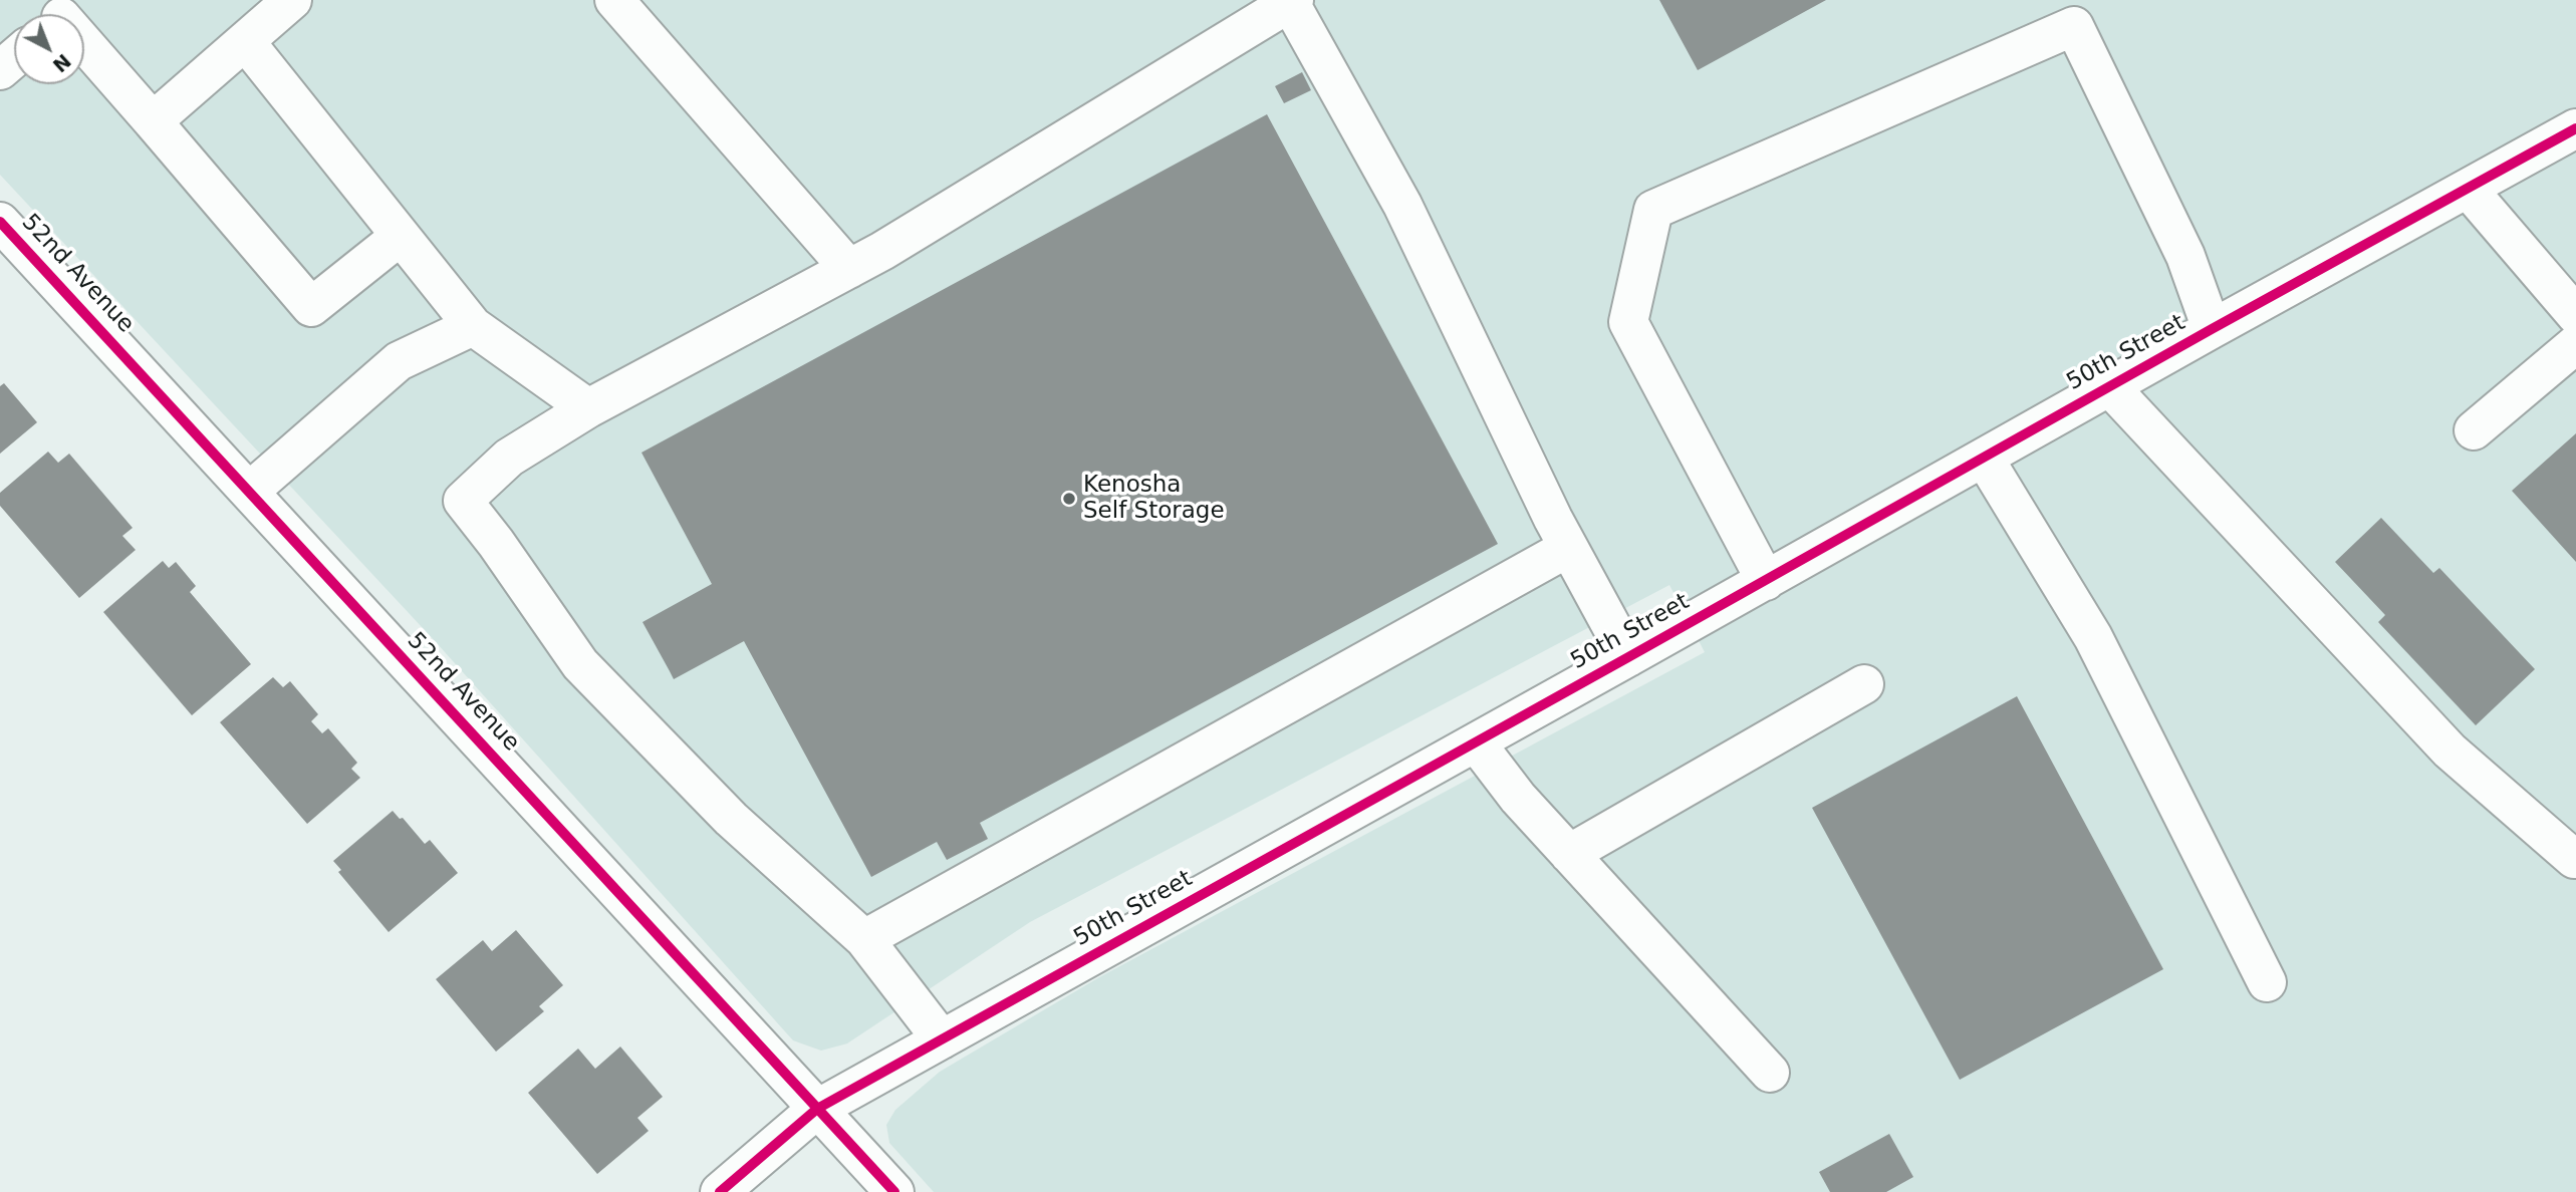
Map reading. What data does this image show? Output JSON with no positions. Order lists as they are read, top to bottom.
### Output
{
  "streets": {
    "street": ["52nd Avenue", "50th Street"]
  },
  "crossings": [
    ["52nd Avenue", "50th Street"]
  ],
  "places": ["Kenosha Self Storage"],
  "north": "bottom right"
}
